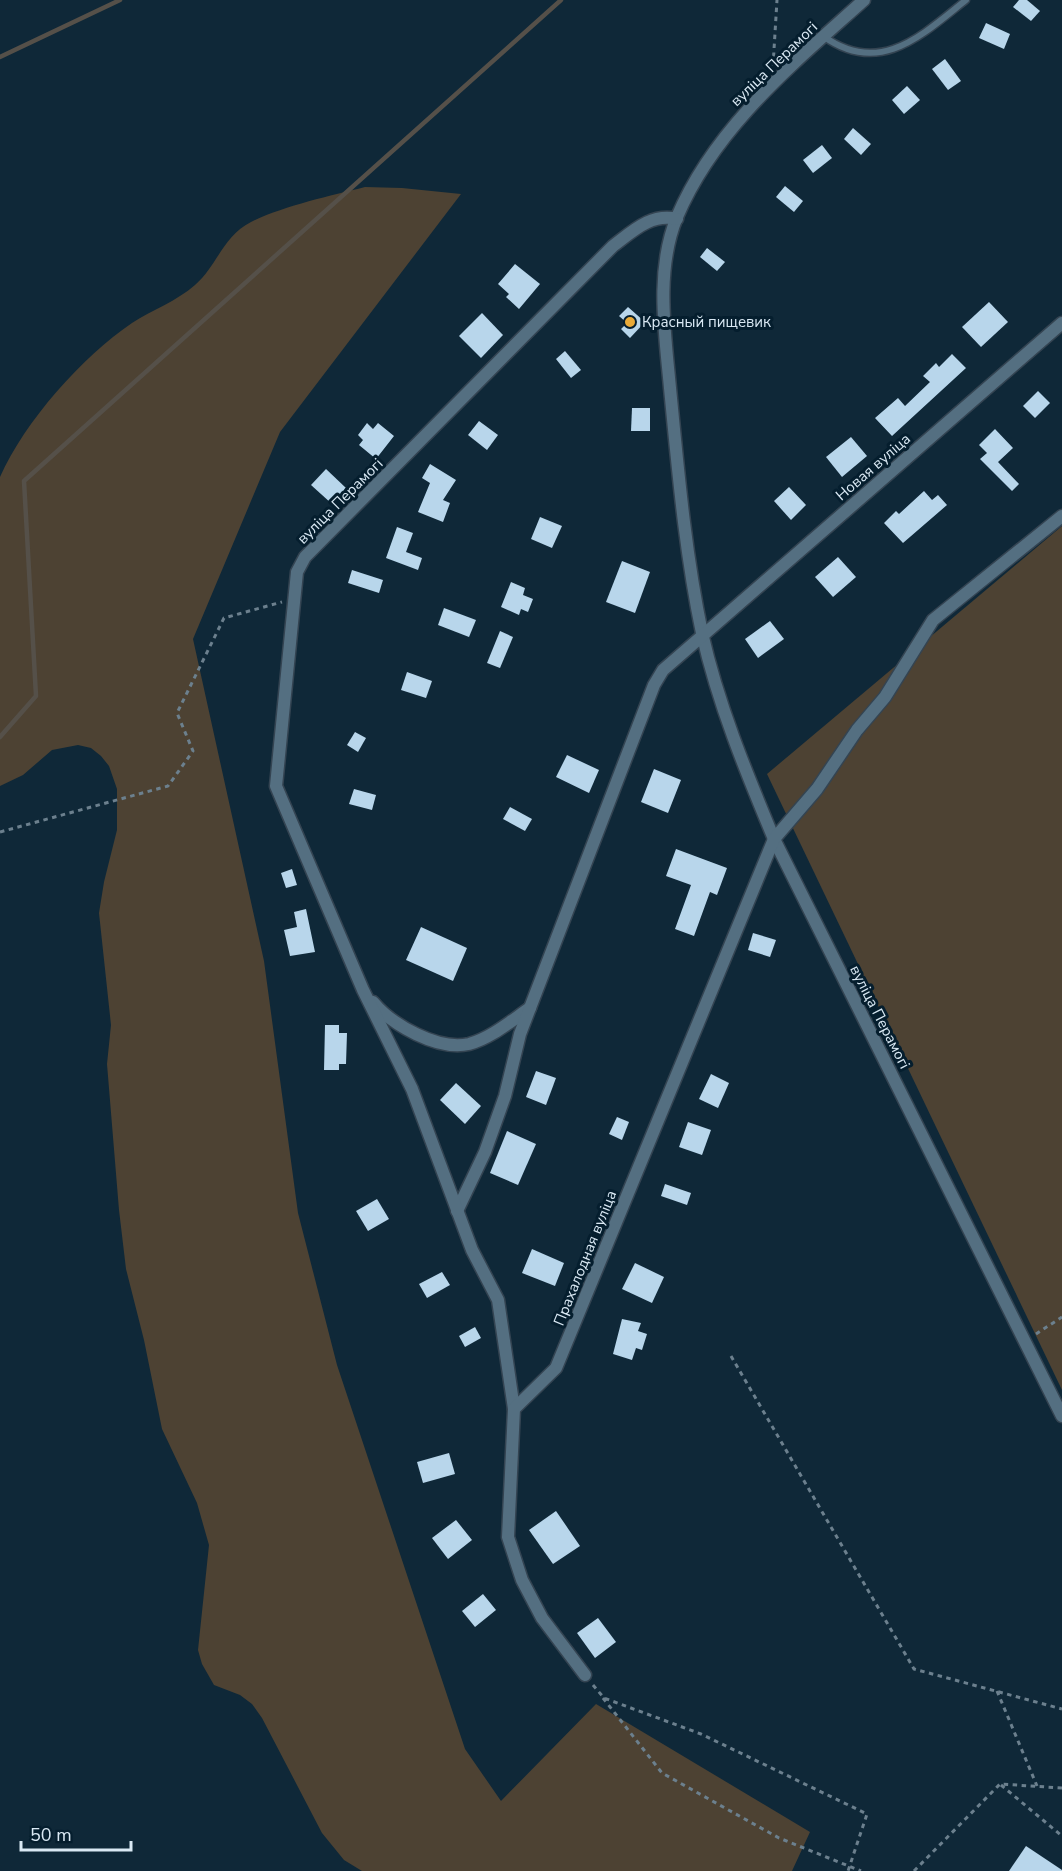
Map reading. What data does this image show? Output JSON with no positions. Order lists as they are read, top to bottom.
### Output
{
  "streets": {
    "street": ["вуліца Перамогі", "Новая вуліца", "Прахалодная вуліца"]
  },
  "crossings": [
    ["вуліца Перамогі", "Новая вуліца"],
    ["вуліца Перамогі", "Прахалодная вуліца"]
  ],
  "places": ["Красный пищевик"],
  "scale_bar": "50 m"
}
